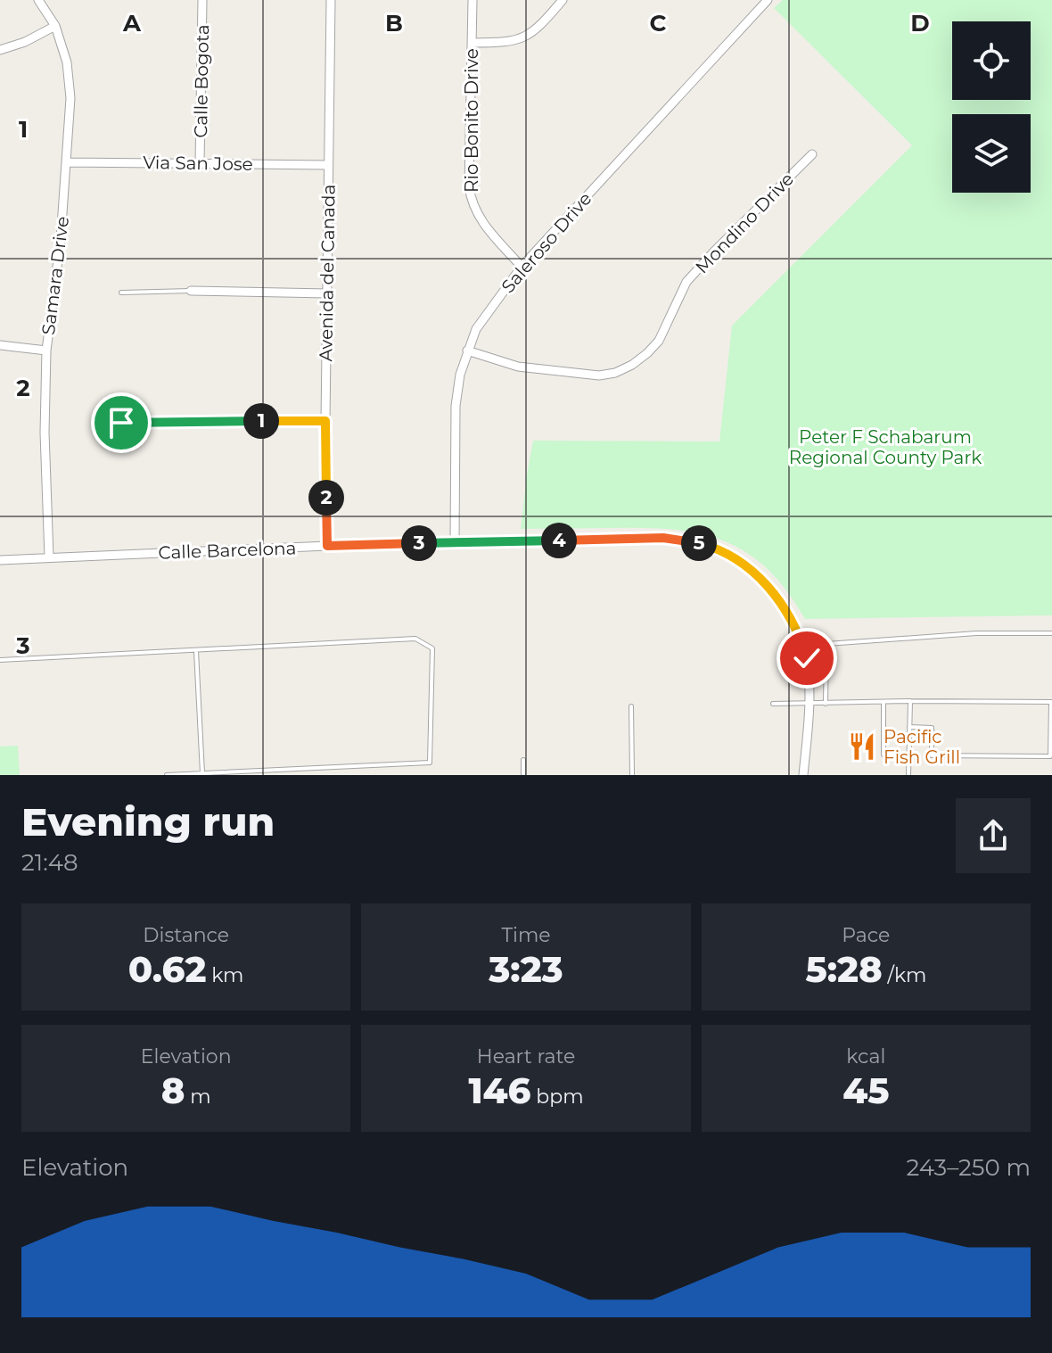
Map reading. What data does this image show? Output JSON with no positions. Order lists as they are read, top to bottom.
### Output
{
  "streets": {
    "street": [
      "Calle Bogota",
      "Rio Bonito Drive",
      "Via San Jose",
      "Mondino Drive",
      "Saleroso Drive",
      "Avenida del Canada",
      "Samara Drive",
      "Calle Barcelona"
    ]
  },
  "crossings": [
    ["Calle Bogota", "Via San Jose"],
    ["Rio Bonito Drive", "Saleroso Drive"],
    ["Via San Jose", "Avenida del Canada"],
    ["Via San Jose", "Samara Drive"],
    ["Mondino Drive", "Saleroso Drive"],
    ["Saleroso Drive", "Calle Barcelona"],
    ["Avenida del Canada", "Calle Barcelona"],
    ["Samara Drive", "Calle Barcelona"]
  ],
  "parks": ["Peter F Schabarum Regional County Park"],
  "places": {
    "restaurant": ["Pacific Fish Grill"]
  },
  "page": {
    "pins": [
      "1",
      "2",
      "4",
      "3",
      "5"
    ],
    "heading": ["Evening run", "21:48"],
    "stats": [
      ["Distance", "0.62 km"],
      ["Time", "3:23"],
      ["Pace", "5:28 /km"],
      ["Elevation", "8 m"],
      ["Heart rate", "146 bpm"],
      ["kcal", "45"]
    ],
    "chart": ["Elevation", "243–250 m"]
  },
  "grid": {
    "columns": [
      "A",
      "B",
      "C",
      "D"
    ],
    "rows": ["1", "2", "3"]
  }
}
